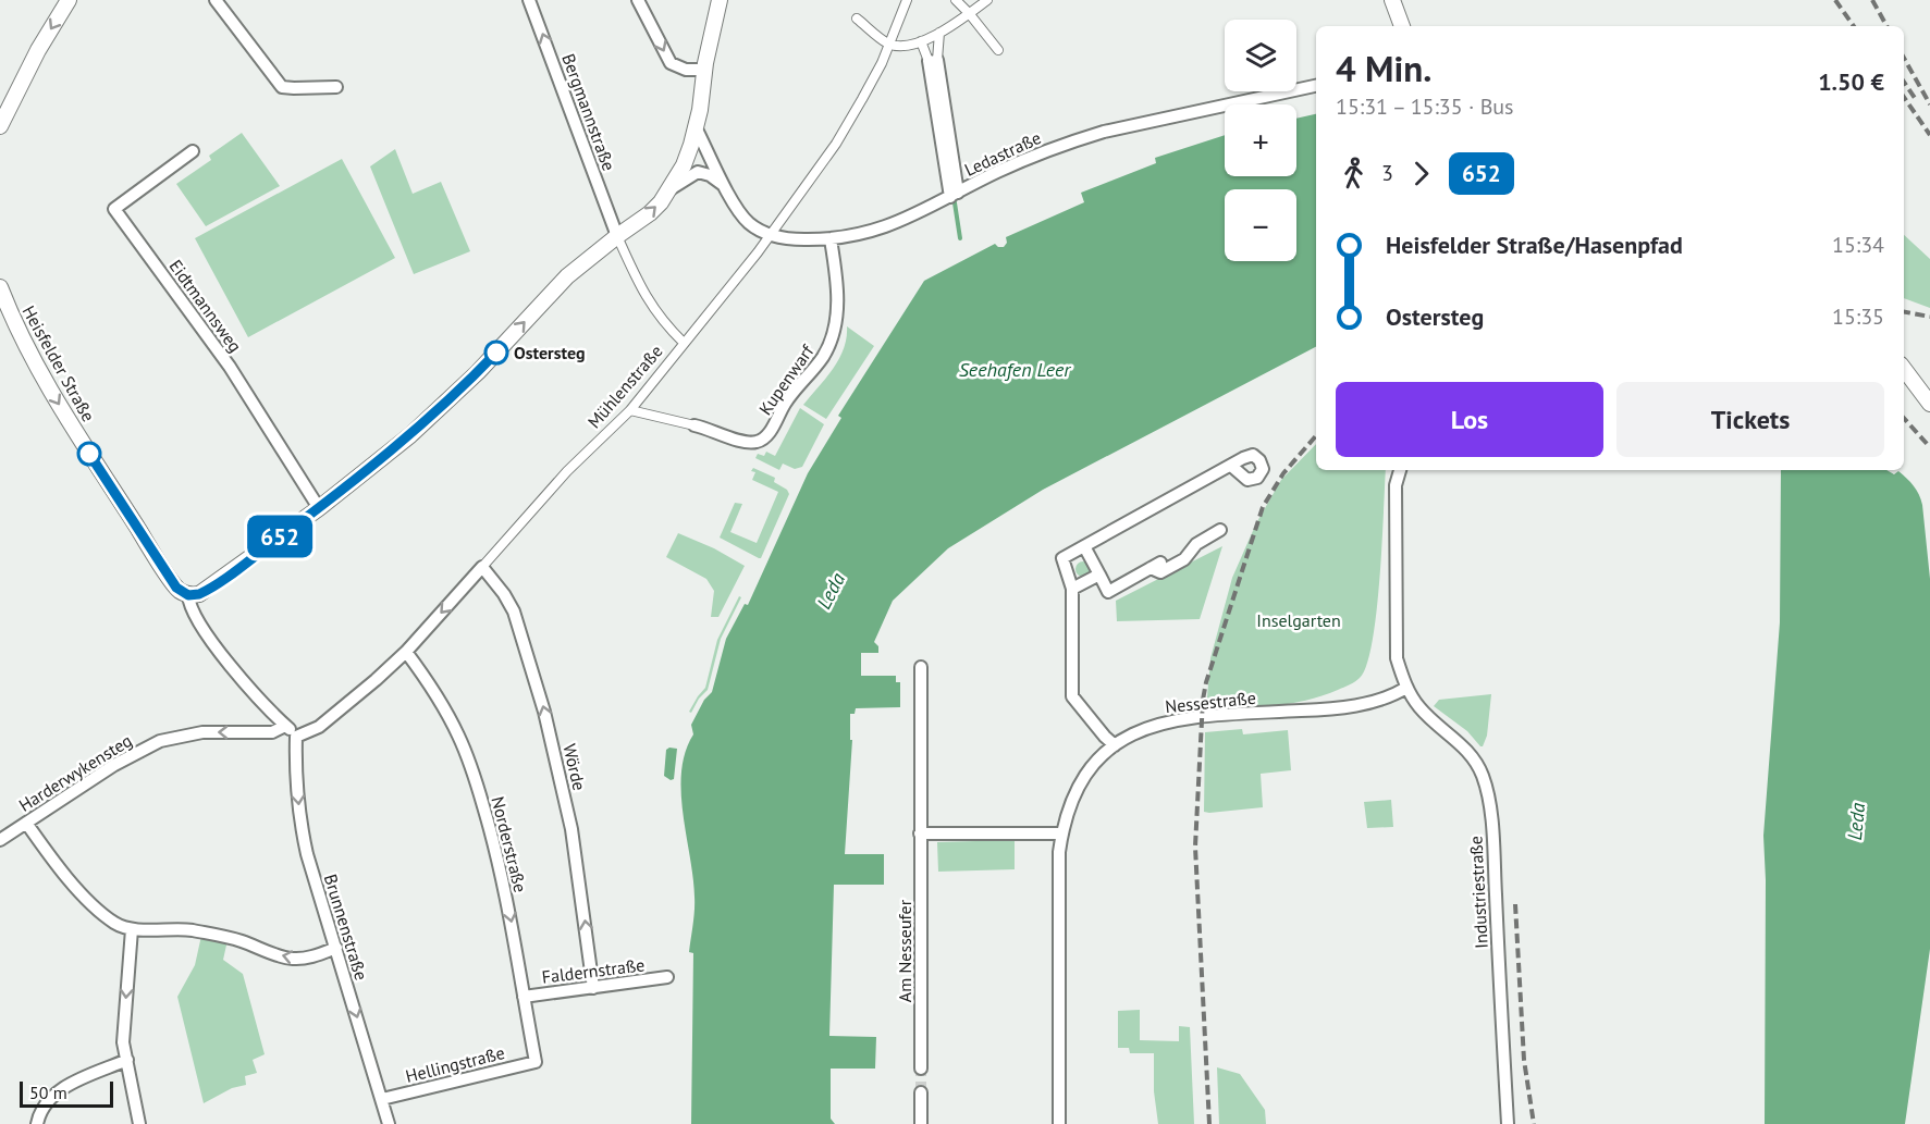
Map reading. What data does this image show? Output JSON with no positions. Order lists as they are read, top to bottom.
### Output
{
  "streets": {
    "main road": ["Heisfelder Straße"],
    "street": [
      "Bergmannstraße",
      "Ledastraße",
      "Eidtmannsweg",
      "Kupenwarf",
      "Mühlenstraße",
      "Nessestraße",
      "Wörde",
      "Harderwykensteg",
      "Norderstraße",
      "Industriestraße",
      "Brunnenstraße",
      "Am Nesseufer",
      "Faldernstraße",
      "Hellingstraße"
    ]
  },
  "crossings": [
    ["Ledastraße", "Kupenwarf"],
    ["Ledastraße", "Mühlenstraße"],
    ["Heisfelder Straße", "Mühlenstraße"],
    ["Heisfelder Straße", "Harderwykensteg"],
    ["Heisfelder Straße", "Brunnenstraße"],
    ["Kupenwarf", "Mühlenstraße"],
    ["Mühlenstraße", "Wörde"],
    ["Mühlenstraße", "Norderstraße"],
    ["Mühlenstraße", "Brunnenstraße"],
    ["Nessestraße", "Industriestraße"],
    ["Wörde", "Faldernstraße"],
    ["Norderstraße", "Faldernstraße"],
    ["Norderstraße", "Hellingstraße"],
    ["Brunnenstraße", "Hellingstraße"]
  ],
  "one_way": [
    "Bergmannstraße",
    "Heisfelder Straße",
    "Wörde",
    "Harderwykensteg",
    "Norderstraße",
    "Brunnenstraße"
  ],
  "water": ["Seehafen Leer", "Leda"],
  "parks": ["Inselgarten"],
  "places": ["Ostersteg"],
  "lines": ["bus line 652"],
  "scale_bar": "50 m",
  "page": {
    "on_map": "652",
    "map_buttons": ["+", "−"],
    "heading": ["4 Min.", "15:31 – 15:35 · Bus", "1.50 €"],
    "legs": ["3", "652"],
    "list": [
      {
        "name": "Heisfelder Straße/Hasenpfad",
        "value": "15:34"
      },
      {
        "name": "Ostersteg",
        "value": "15:35"
      }
    ],
    "buttons": ["Los", "Tickets"],
    "scale": "50 m"
  }
}
